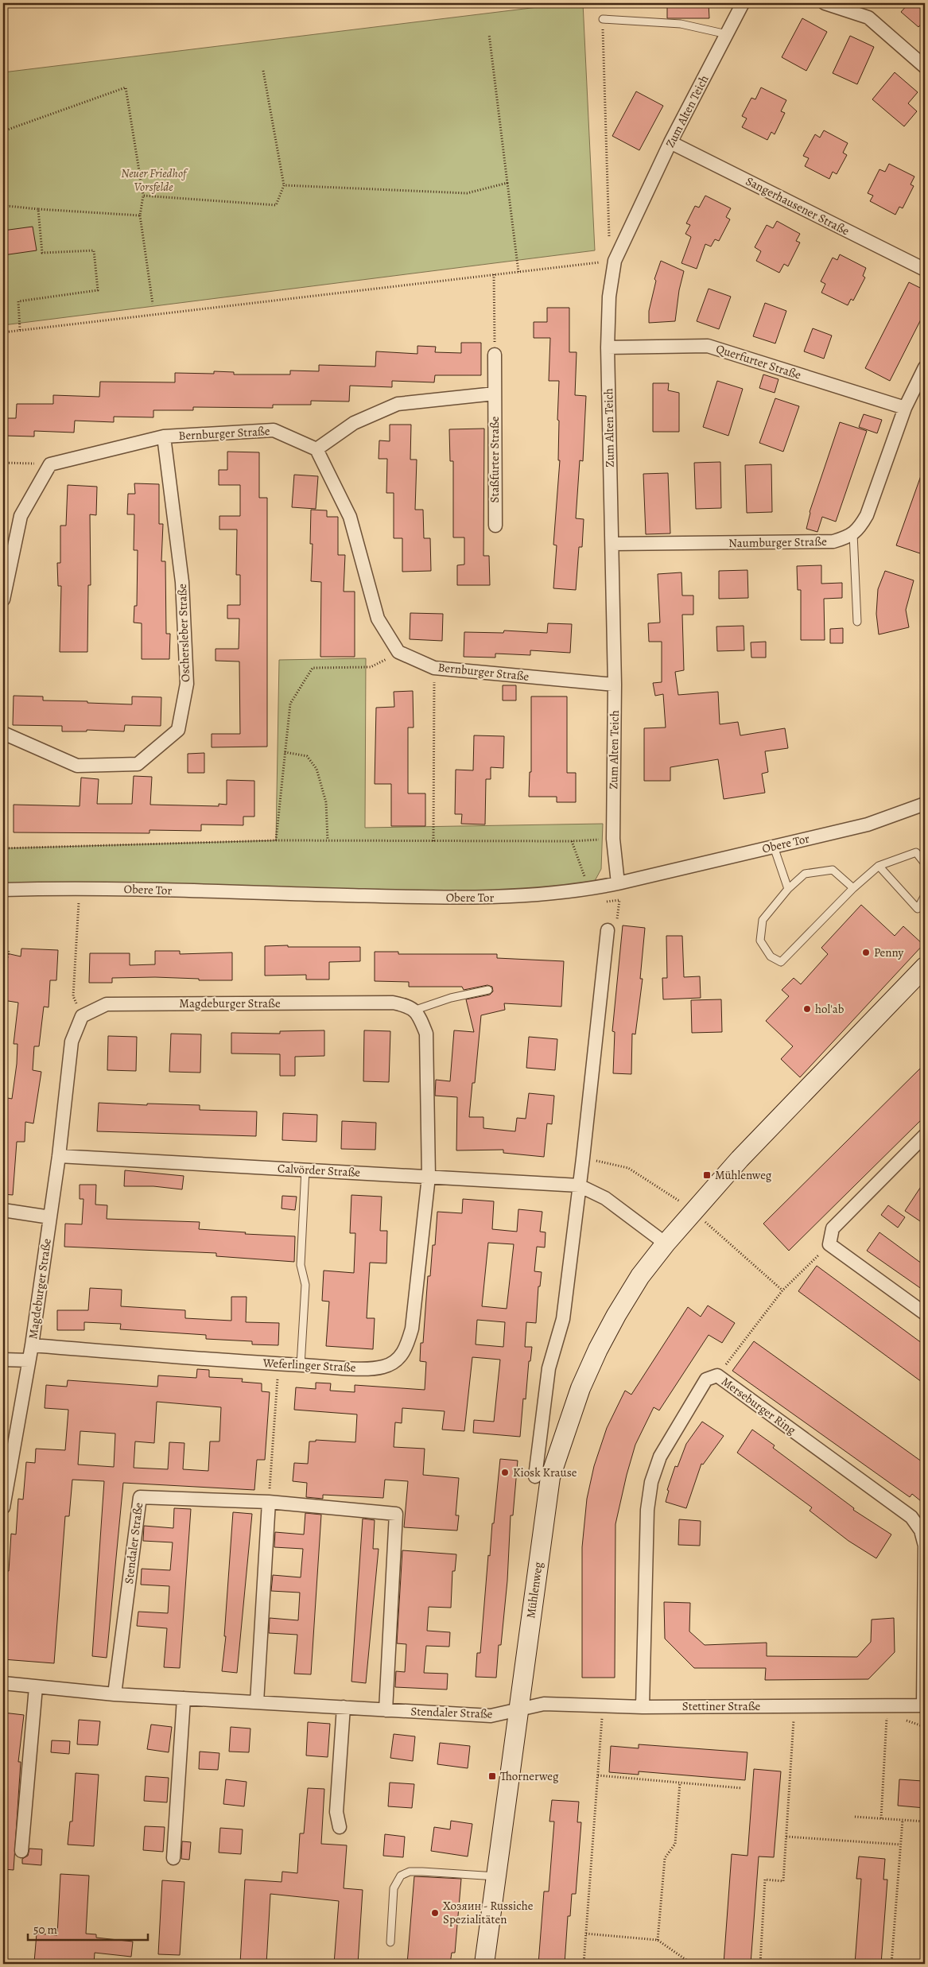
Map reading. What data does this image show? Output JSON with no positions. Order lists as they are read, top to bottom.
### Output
{
  "streets": {
    "street": [
      "Zum Alten Teich",
      "Sangerhausener Straße",
      "Querfurter Straße",
      "Bernburger Straße",
      "Staßfurter Straße",
      "Naumburger Straße",
      "Oschersleber Straße",
      "Obere Tor",
      "Magdeburger Straße",
      "Calvörder Straße",
      "Weferlinger Straße",
      "Merseburger Ring",
      "Stendaler Straße",
      "Mühlenweg",
      "Stettiner Straße"
    ]
  },
  "crossings": [
    ["Zum Alten Teich", "Sangerhausener Straße"],
    ["Zum Alten Teich", "Querfurter Straße"],
    ["Zum Alten Teich", "Bernburger Straße"],
    ["Zum Alten Teich", "Naumburger Straße"],
    ["Zum Alten Teich", "Obere Tor"],
    ["Bernburger Straße", "Oschersleber Straße"],
    ["Magdeburger Straße", "Calvörder Straße"],
    ["Magdeburger Straße", "Weferlinger Straße"],
    ["Calvörder Straße", "Weferlinger Straße"],
    ["Merseburger Ring", "Stettiner Straße"],
    ["Stendaler Straße", "Mühlenweg"],
    ["Stendaler Straße", "Stettiner Straße"],
    ["Mühlenweg", "Stettiner Straße"]
  ],
  "parks": ["Neuer Friedhof Vorsfelde"],
  "places": {
    "other": [
      "Penny",
      "hol'ab",
      "Kiosk Krause",
      "Хозяин - Russiche Spezialitäten"
    ],
    "transit": ["Mühlenweg", "Thornerweg"]
  },
  "scale_bar": "50 m"
}
